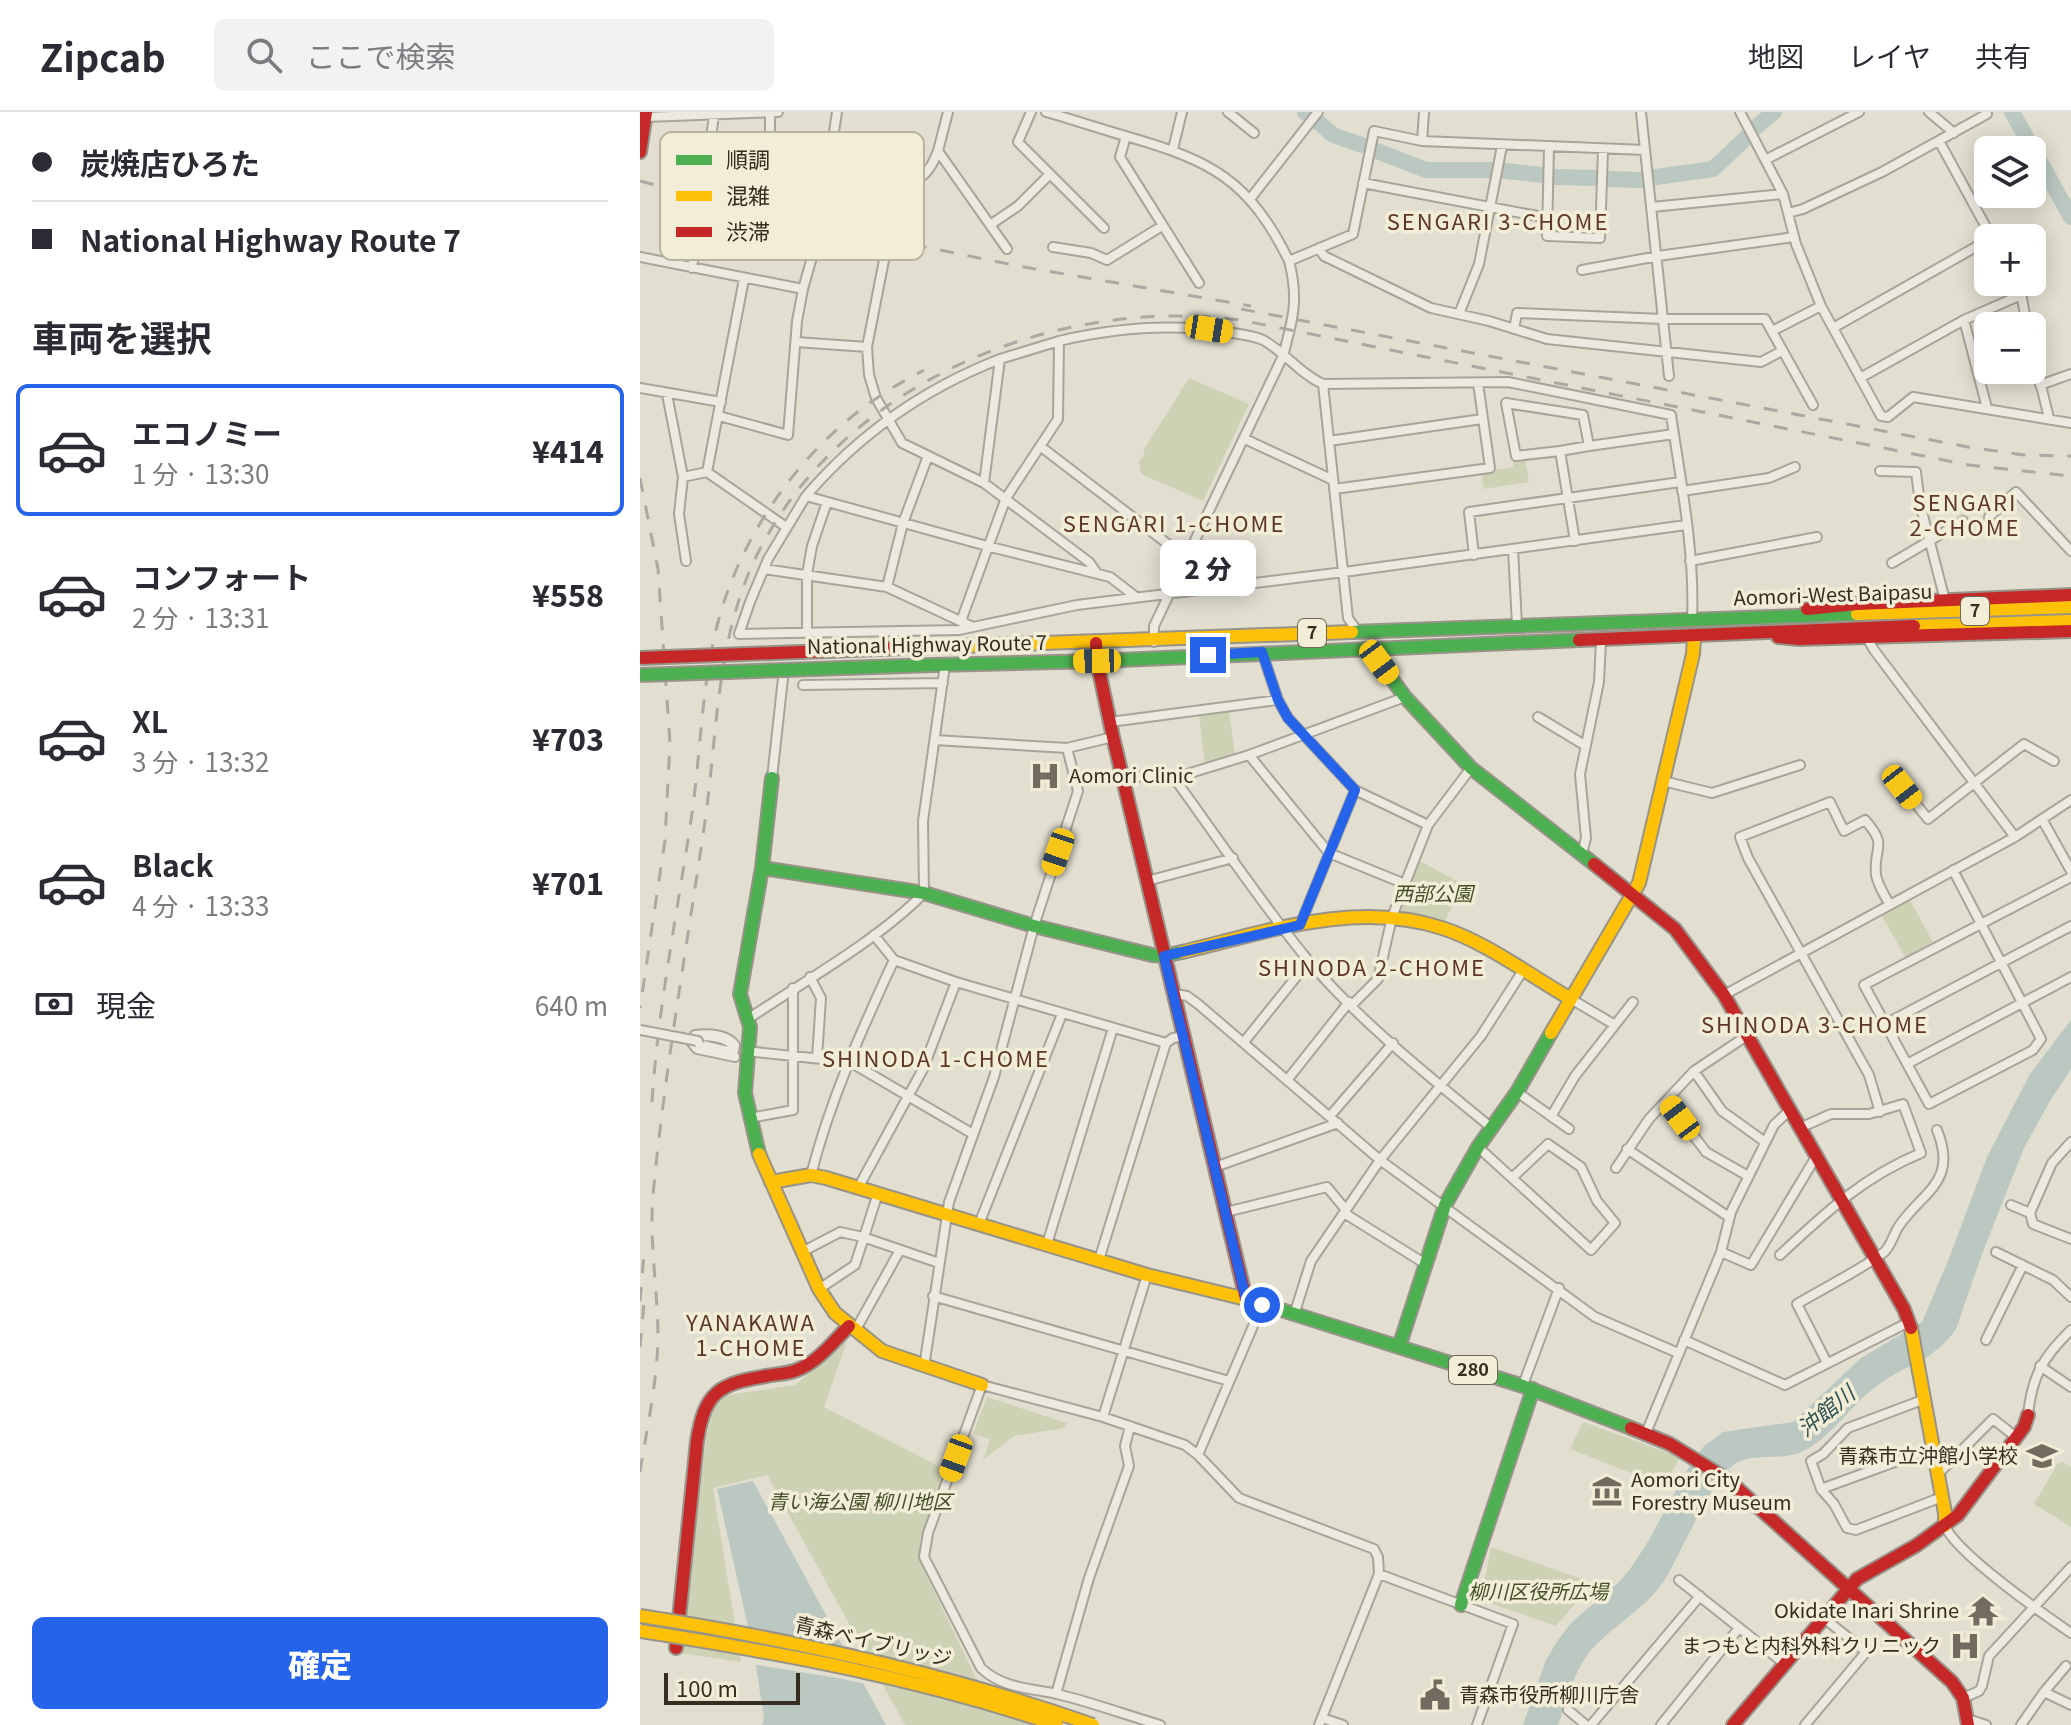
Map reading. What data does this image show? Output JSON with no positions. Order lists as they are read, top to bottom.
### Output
{
  "streets": {
    "main road": [
      "Aomori-West Baipasu",
      "7",
      "National Highway Route 7",
      "280",
      "青森ベイブリッジ"
    ]
  },
  "crossings": [
    ["Aomori-West Baipasu", "National Highway Route 7"]
  ],
  "districts": [
    "SENGARI 3-CHOME",
    "SENGARI 2-CHOME",
    "SENGARI 1-CHOME",
    "SHINODA 2-CHOME",
    "SHINODA 3-CHOME",
    "SHINODA 1-CHOME",
    "YANAKAWA 1-CHOME"
  ],
  "water": ["沖館川"],
  "parks": ["西部公園", "青い海公園 柳川地区", "柳川区役所広場"],
  "places": {
    "hospital": ["Aomori Clinic", "まつもと内科外科クリニック"],
    "school or university": ["青森市立沖館小学校"],
    "museum": ["Aomori City Forestry Museum"],
    "temple": ["Okidate Inari Shrine"],
    "public building": ["青森市役所柳川庁舎"]
  },
  "legend": ["順調", "混雑", "渋滞"],
  "scale_bar": "100 m",
  "page": {
    "header": "Zipcab",
    "search": "ここで検索",
    "nav": ["地図", "レイヤ", "共有"],
    "banner": ["炭焼店ひろた", "National Highway Route 7"],
    "map_buttons": ["+", "−"],
    "heading": "車両を選択",
    "list": [
      {
        "name": "エコノミー",
        "note": "1 分 · 13:30",
        "value": "¥414"
      },
      {
        "name": "コンフォート",
        "note": "2 分 · 13:31",
        "value": "¥558"
      },
      {
        "name": "XL",
        "note": "3 分 · 13:32",
        "value": "¥703"
      },
      {
        "name": "Black",
        "note": "4 分 · 13:33",
        "value": "¥701"
      }
    ],
    "bubble": "2 分",
    "pay": ["現金", "640 m"],
    "buttons": "確定",
    "scale": "100 m"
  }
}
